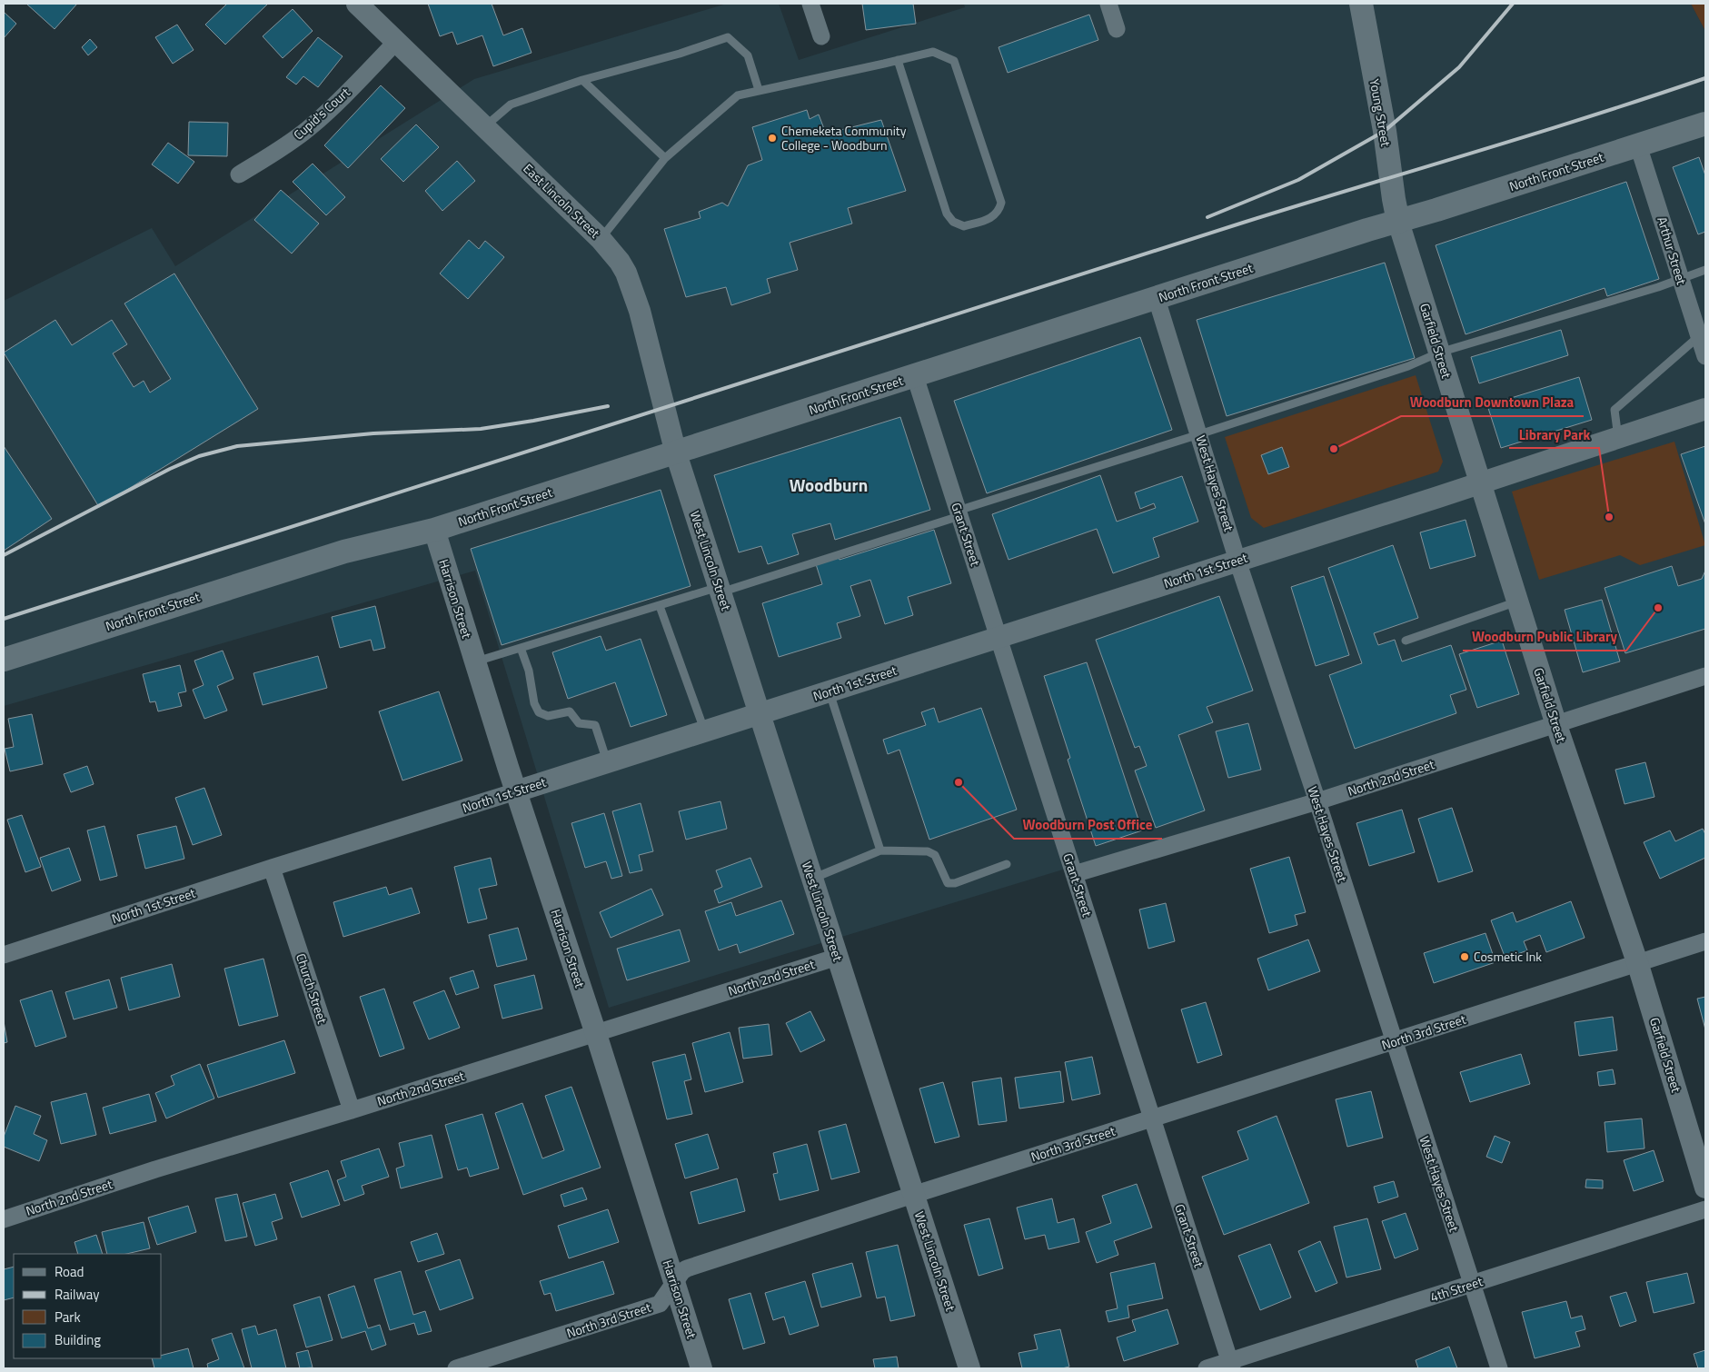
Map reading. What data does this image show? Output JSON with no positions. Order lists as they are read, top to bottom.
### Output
{
  "streets": {
    "main road": ["Young Street", "North Front Street"],
    "street": [
      "Cupid's Court",
      "East Lincoln Street",
      "Arthur Street",
      "Garfield Street",
      "West Hayes Street",
      "Grant Street",
      "West Lincoln Street",
      "North 1st Street",
      "Harrison Street",
      "North 2nd Street",
      "Church Street",
      "North 3rd Street",
      "4th Street"
    ]
  },
  "crossings": [
    ["Young Street", "North Front Street"],
    ["Young Street", "Garfield Street"],
    ["Cupid's Court", "East Lincoln Street"],
    ["North Front Street", "East Lincoln Street"],
    ["North Front Street", "Arthur Street"],
    ["North Front Street", "Garfield Street"],
    ["North Front Street", "West Hayes Street"],
    ["North Front Street", "Grant Street"],
    ["North Front Street", "West Lincoln Street"],
    ["North Front Street", "Harrison Street"],
    ["East Lincoln Street", "West Lincoln Street"],
    ["Garfield Street", "North 1st Street"],
    ["Garfield Street", "North 2nd Street"],
    ["Garfield Street", "North 3rd Street"],
    ["West Hayes Street", "North 1st Street"],
    ["West Hayes Street", "North 2nd Street"],
    ["West Hayes Street", "North 3rd Street"],
    ["West Hayes Street", "4th Street"],
    ["Grant Street", "North 1st Street"],
    ["Grant Street", "North 2nd Street"],
    ["Grant Street", "North 3rd Street"],
    ["Grant Street", "4th Street"],
    ["West Lincoln Street", "North 1st Street"],
    ["West Lincoln Street", "North 2nd Street"],
    ["West Lincoln Street", "North 3rd Street"],
    ["North 1st Street", "Harrison Street"],
    ["North 1st Street", "Church Street"],
    ["Harrison Street", "North 2nd Street"],
    ["Harrison Street", "North 3rd Street"],
    ["North 2nd Street", "Church Street"]
  ],
  "districts": ["Woodburn"],
  "places": [
    "Chemeketa Community College - Woodburn",
    "Woodburn Downtown Plaza",
    "Library Park",
    "Woodburn Public Library",
    "Woodburn Post Office",
    "Cosmetic Ink"
  ],
  "legend": [
    "Road",
    "Railway",
    "Park",
    "Building"
  ]
}
